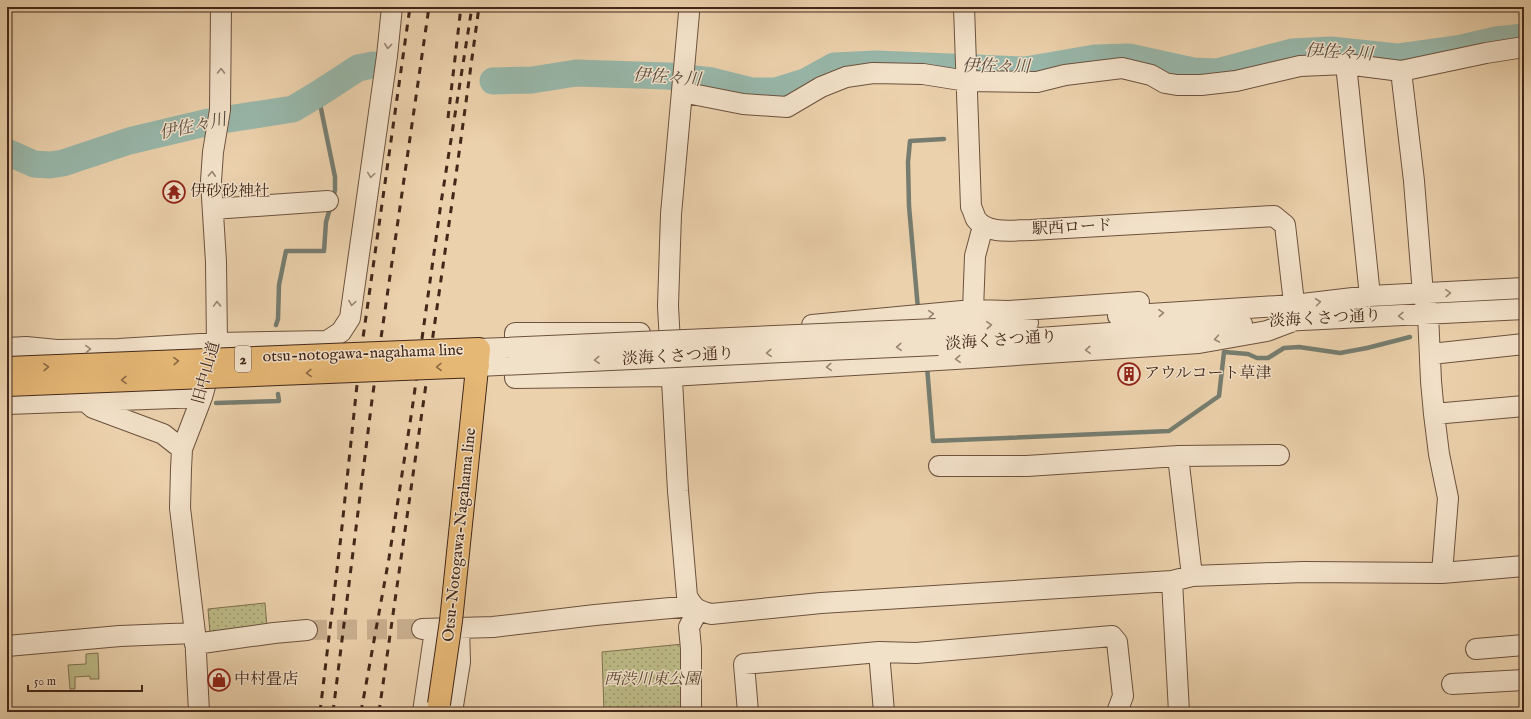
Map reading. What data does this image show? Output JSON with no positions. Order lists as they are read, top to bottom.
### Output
{
  "streets": {
    "main road": ["otsu-notogawa-nagahama line", "2", "Otsu-Notogawa-Nagahama line"],
    "street": ["駅西ロード", "淡海くさつ通り", "旧中山道"]
  },
  "crossings": [
    ["駅西ロード", "淡海くさつ通り"],
    ["淡海くさつ通り", "otsu-notogawa-nagahama line"],
    ["淡海くさつ通り", "Otsu-Notogawa-Nagahama line"],
    ["otsu-notogawa-nagahama line", "Otsu-Notogawa-Nagahama line"]
  ],
  "one_way": ["otsu-notogawa-nagahama line", "旧中山道", "Otsu-Notogawa-Nagahama line"],
  "water": ["伊佐々川"],
  "parks": ["西渋川東公園"],
  "places": {
    "temple": ["伊砂砂神社"],
    "building": ["アウルコート草津"],
    "shop": ["中村畳店"]
  },
  "scale_bar": "50 m"
}
